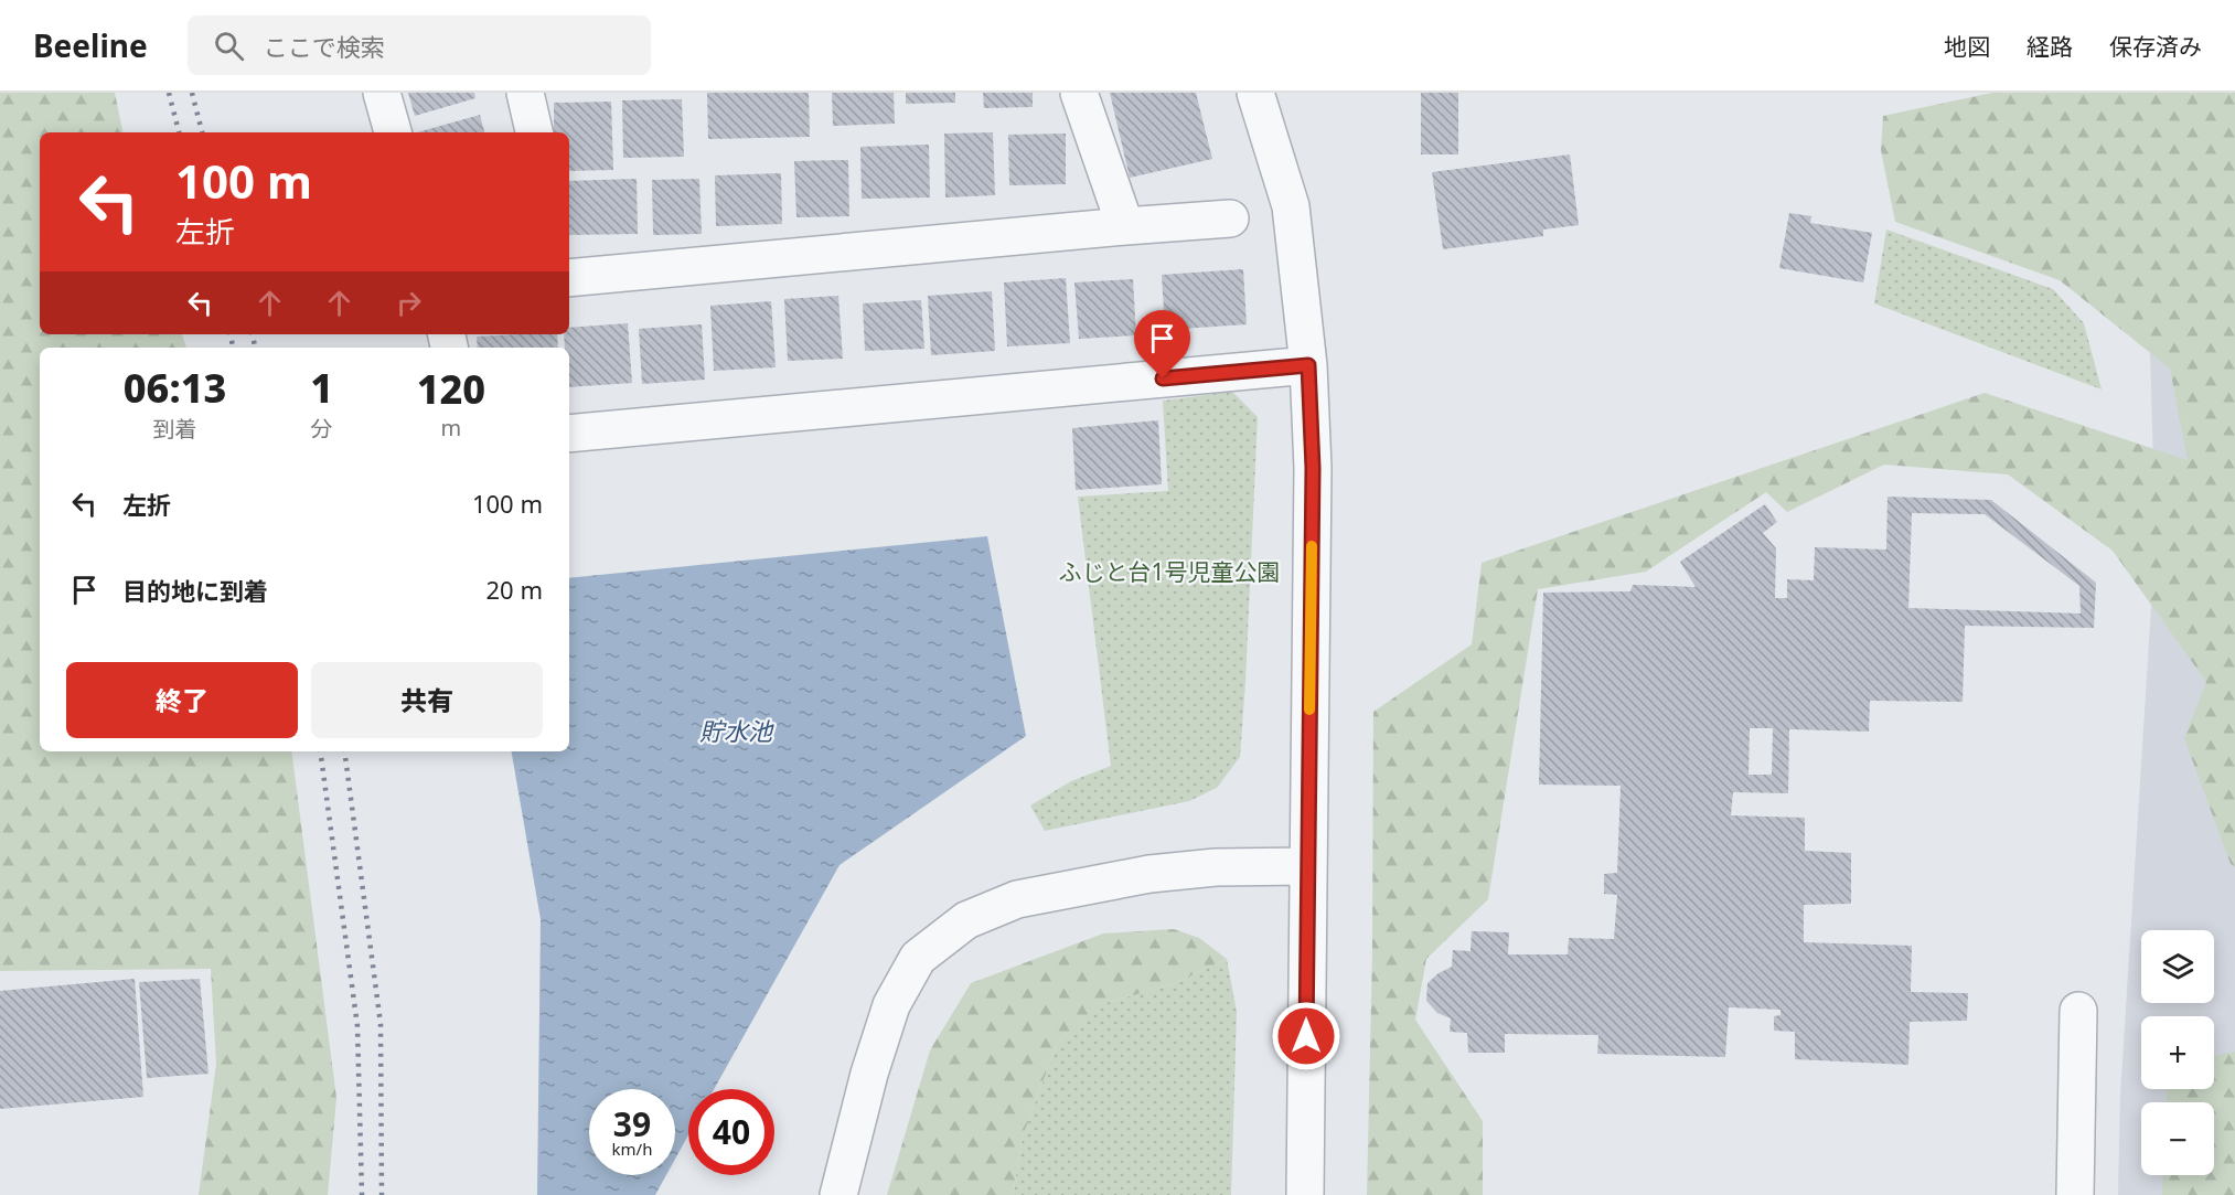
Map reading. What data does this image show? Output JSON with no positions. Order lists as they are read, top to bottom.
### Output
{
  "water": ["貯水池"],
  "parks": ["ふじと台1号児童公園"],
  "page": {
    "header": "Beeline",
    "search": "ここで検索",
    "nav": ["地図", "経路", "保存済み"],
    "turn": ["100 m", "左折"],
    "eta": [
      "06:13",
      "到着",
      "1",
      "分",
      "120",
      "m"
    ],
    "list": [
      {
        "name": "左折",
        "value": "100 m"
      },
      {
        "name": "目的地に到着",
        "value": "20 m"
      }
    ],
    "buttons": ["終了", "共有"],
    "map_buttons": ["+", "−"],
    "speed": "39 km/h",
    "limit": "40"
  }
}
